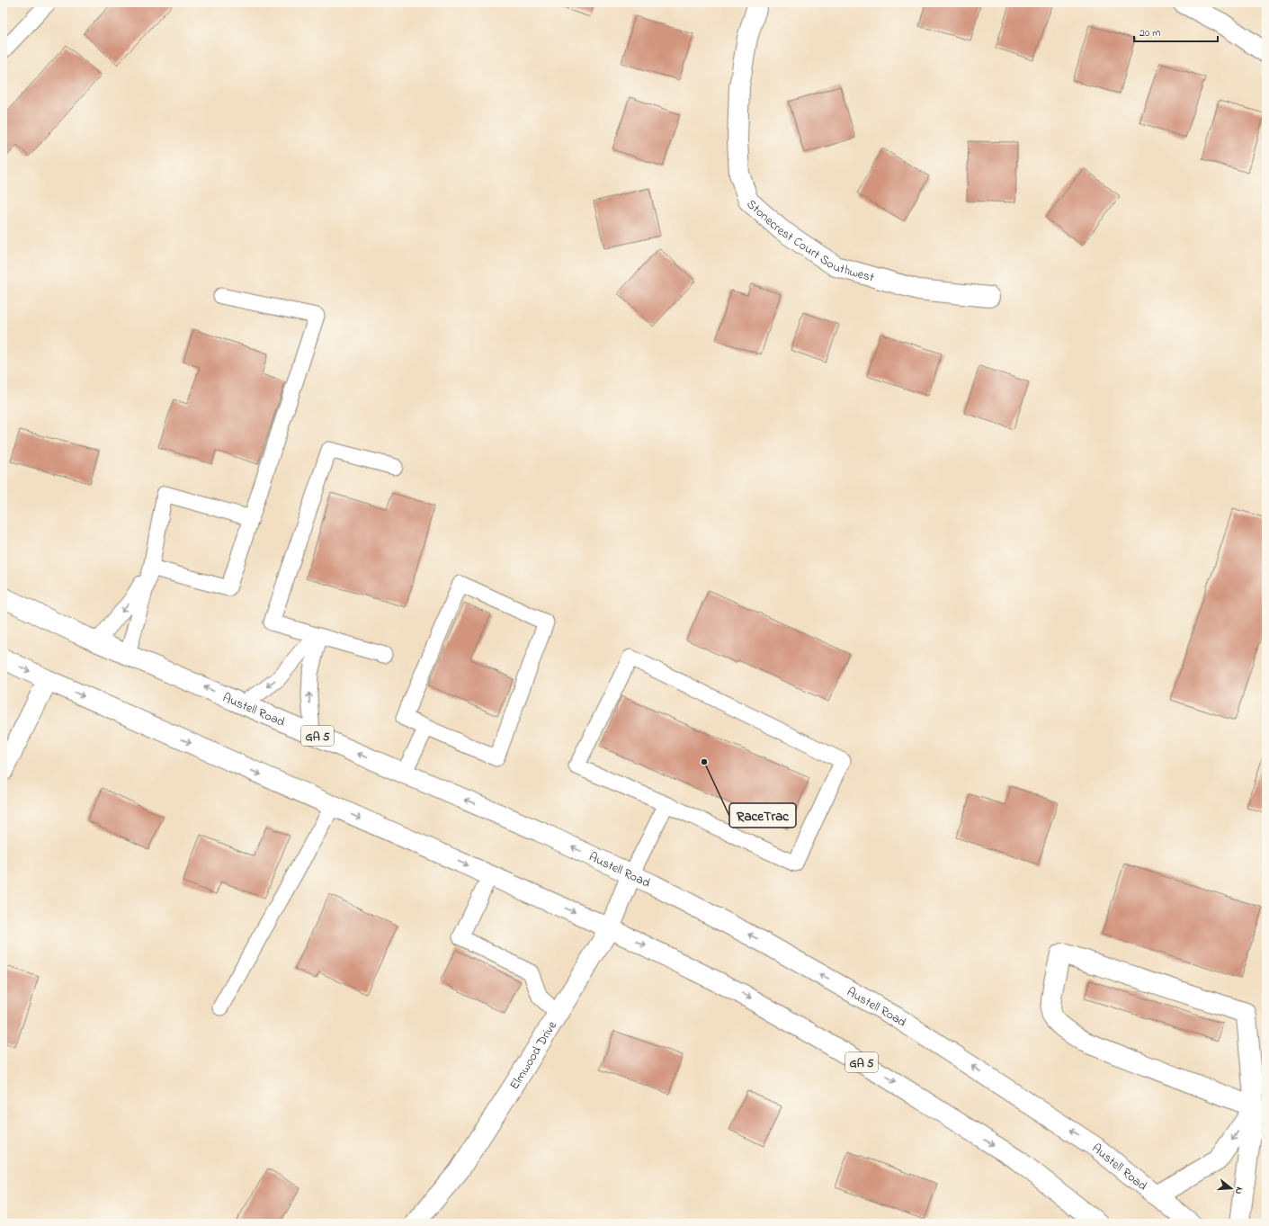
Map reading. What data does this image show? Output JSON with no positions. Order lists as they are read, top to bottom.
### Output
{
  "streets": {
    "main road": [
      "Stonecrest Court Southwest",
      "Austell Road",
      "GA 5",
      "Elmwood Drive"
    ]
  },
  "crossings": [
    ["Austell Road", "Elmwood Drive"],
    ["GA 5", "Elmwood Drive"]
  ],
  "places": ["RaceTrac"],
  "scale_bar": "20 m",
  "north": "right"
}
